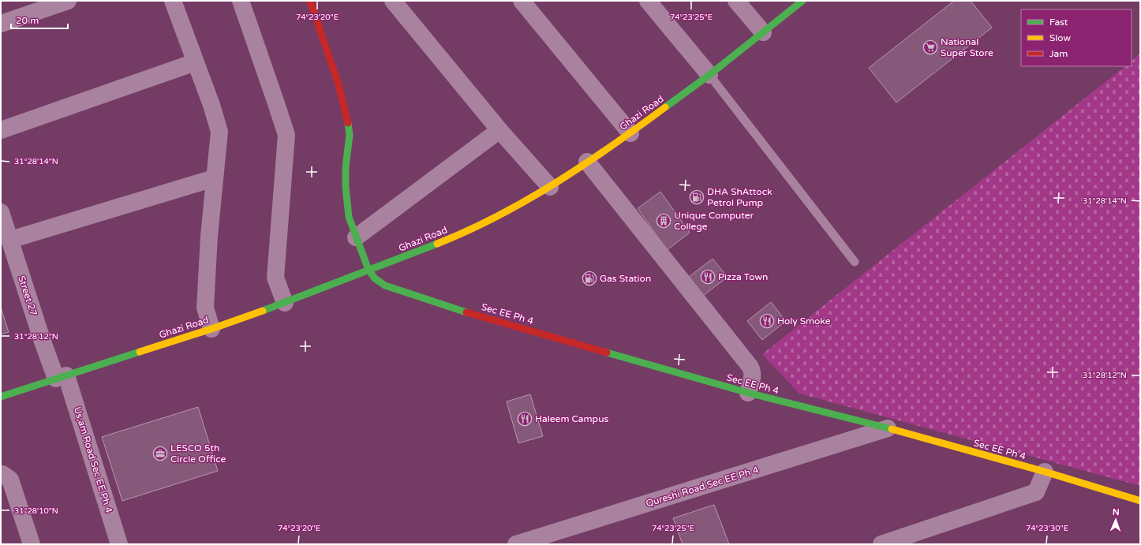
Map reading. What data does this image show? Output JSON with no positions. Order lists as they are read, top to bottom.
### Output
{
  "streets": {
    "street": [
      "Ghazi Road",
      "Street 27",
      "Sec EE Ph 4",
      "Us,am Road Sec EE Ph 4",
      "Qureshi Road Sec EE Ph 4"
    ]
  },
  "crossings": [
    ["Ghazi Road", "Street 27"],
    ["Ghazi Road", "Sec EE Ph 4"],
    ["Ghazi Road", "Us,am Road Sec EE Ph 4"],
    ["Street 27", "Us,am Road Sec EE Ph 4"],
    ["Sec EE Ph 4", "Qureshi Road Sec EE Ph 4"]
  ],
  "places": {
    "supermarket": ["National Super Store"],
    "fuel station": ["DHA ShAttock Petrol Pump", "Gas Station"],
    "building": ["Unique Computer College"],
    "restaurant": ["Pizza Town", "Holy Smoke", "Haleem Campus"],
    "office": ["LESCO 5th Circle Office"]
  },
  "legend": ["Fast", "Slow", "Jam"],
  "scale_bar": "20 m",
  "north": "top",
  "coordinates": [
    "74°23'20\"E",
    "74°23'25\"E",
    "31°28'14\"N",
    "31°28'12\"N",
    "31°28'10\"N",
    "74°23'30\"E"
  ]
}
